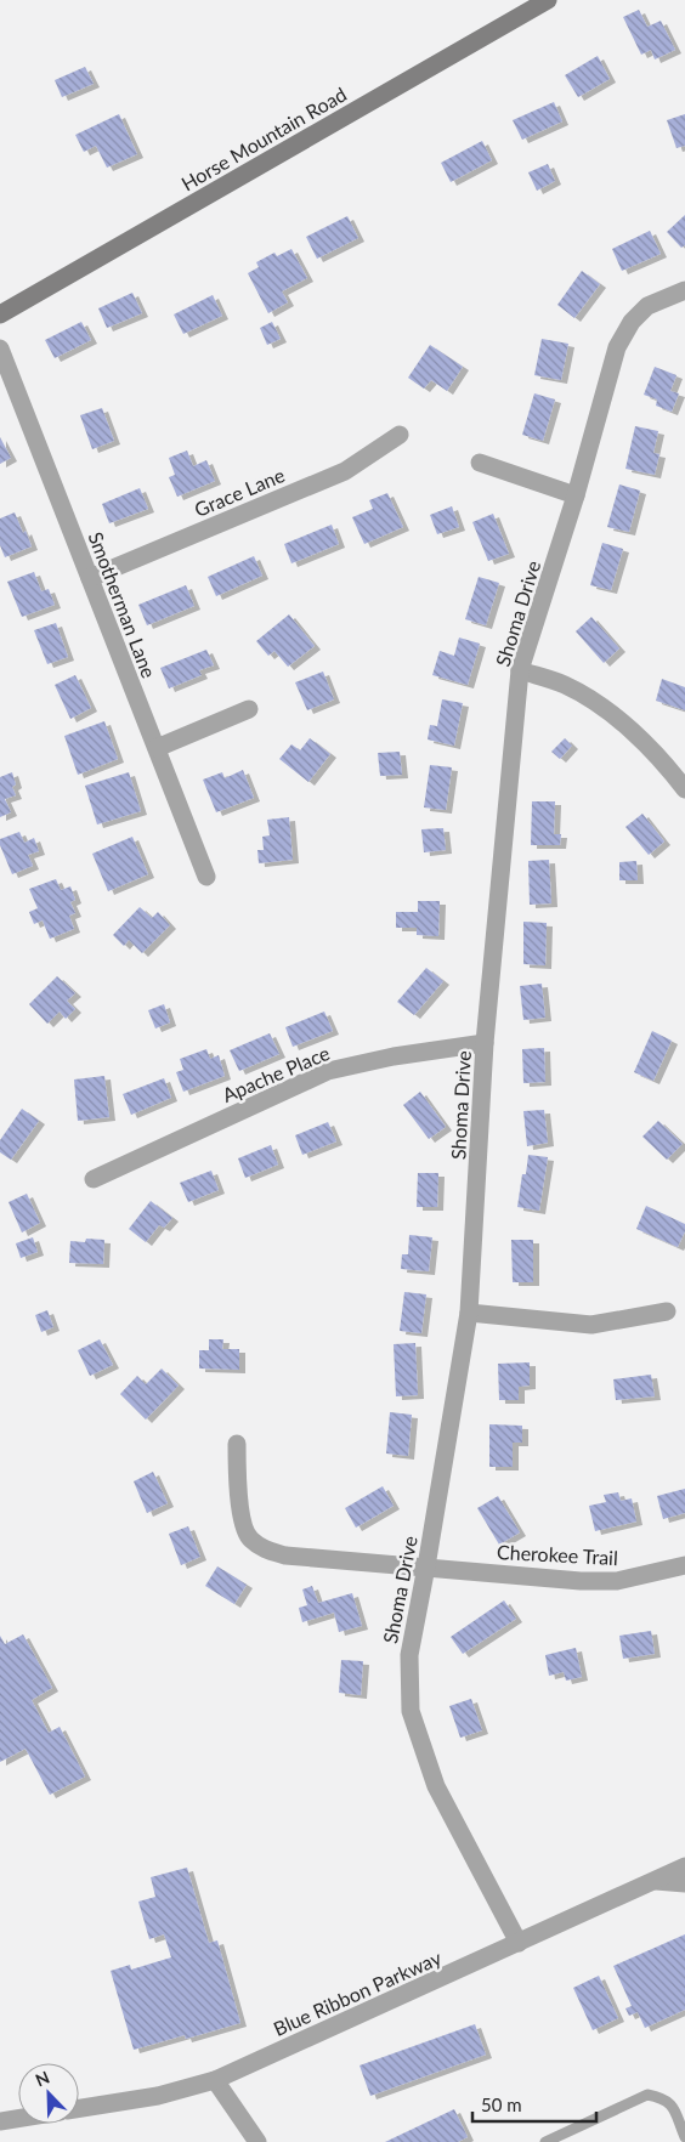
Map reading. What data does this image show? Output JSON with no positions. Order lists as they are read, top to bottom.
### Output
{
  "streets": {
    "street": [
      "Horse Mountain Road",
      "Grace Lane",
      "Smotherman Lane",
      "Shoma Drive",
      "Apache Place",
      "Cherokee Trail",
      "Blue Ribbon Parkway"
    ]
  },
  "crossings": [
    ["Grace Lane", "Smotherman Lane"],
    ["Shoma Drive", "Apache Place"],
    ["Shoma Drive", "Cherokee Trail"],
    ["Shoma Drive", "Blue Ribbon Parkway"]
  ],
  "scale_bar": "50 m",
  "north": "top left"
}
